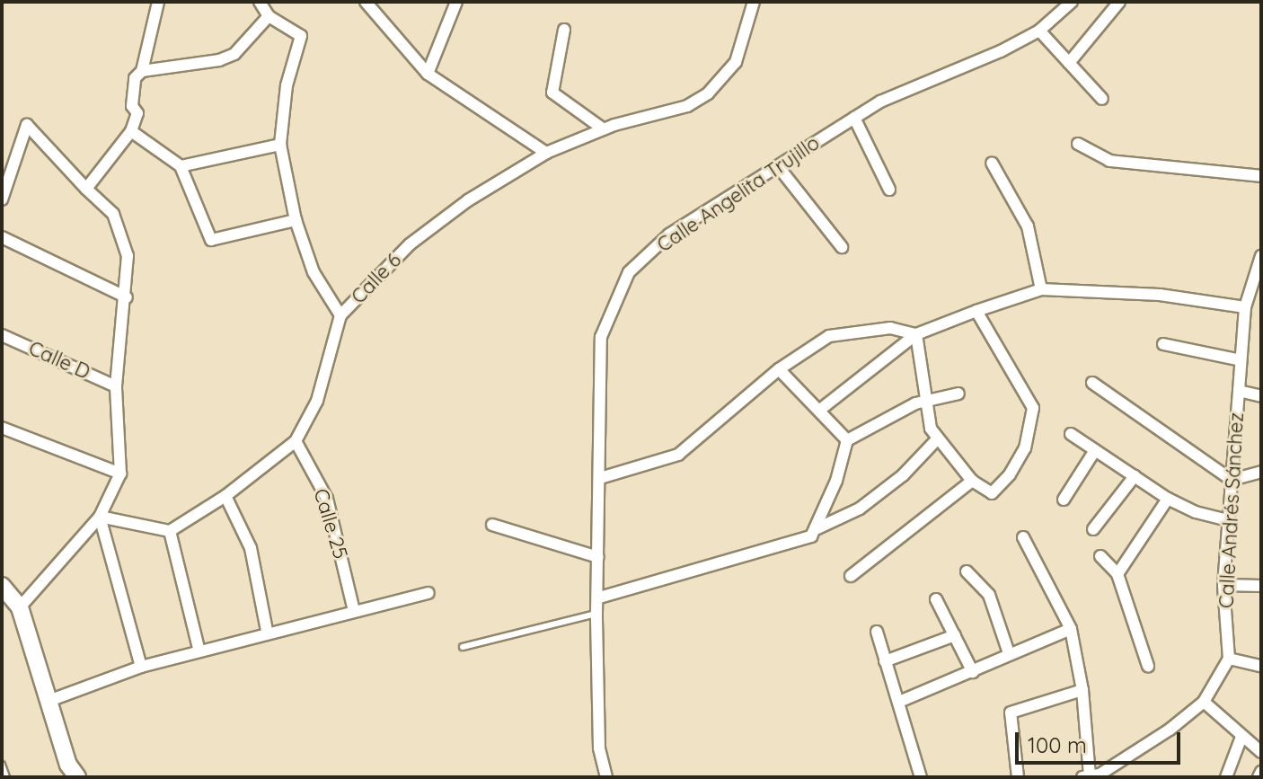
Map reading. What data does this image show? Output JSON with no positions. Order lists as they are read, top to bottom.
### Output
{
  "streets": {
    "street": [
      "Calle Angelita Trujillo",
      "Calle 6",
      "Calle D",
      "Calle Andrés Sánchez",
      "Calle 25"
    ]
  },
  "crossings": [
    ["Calle 6", "Calle 25"]
  ],
  "scale_bar": "100 m"
}
